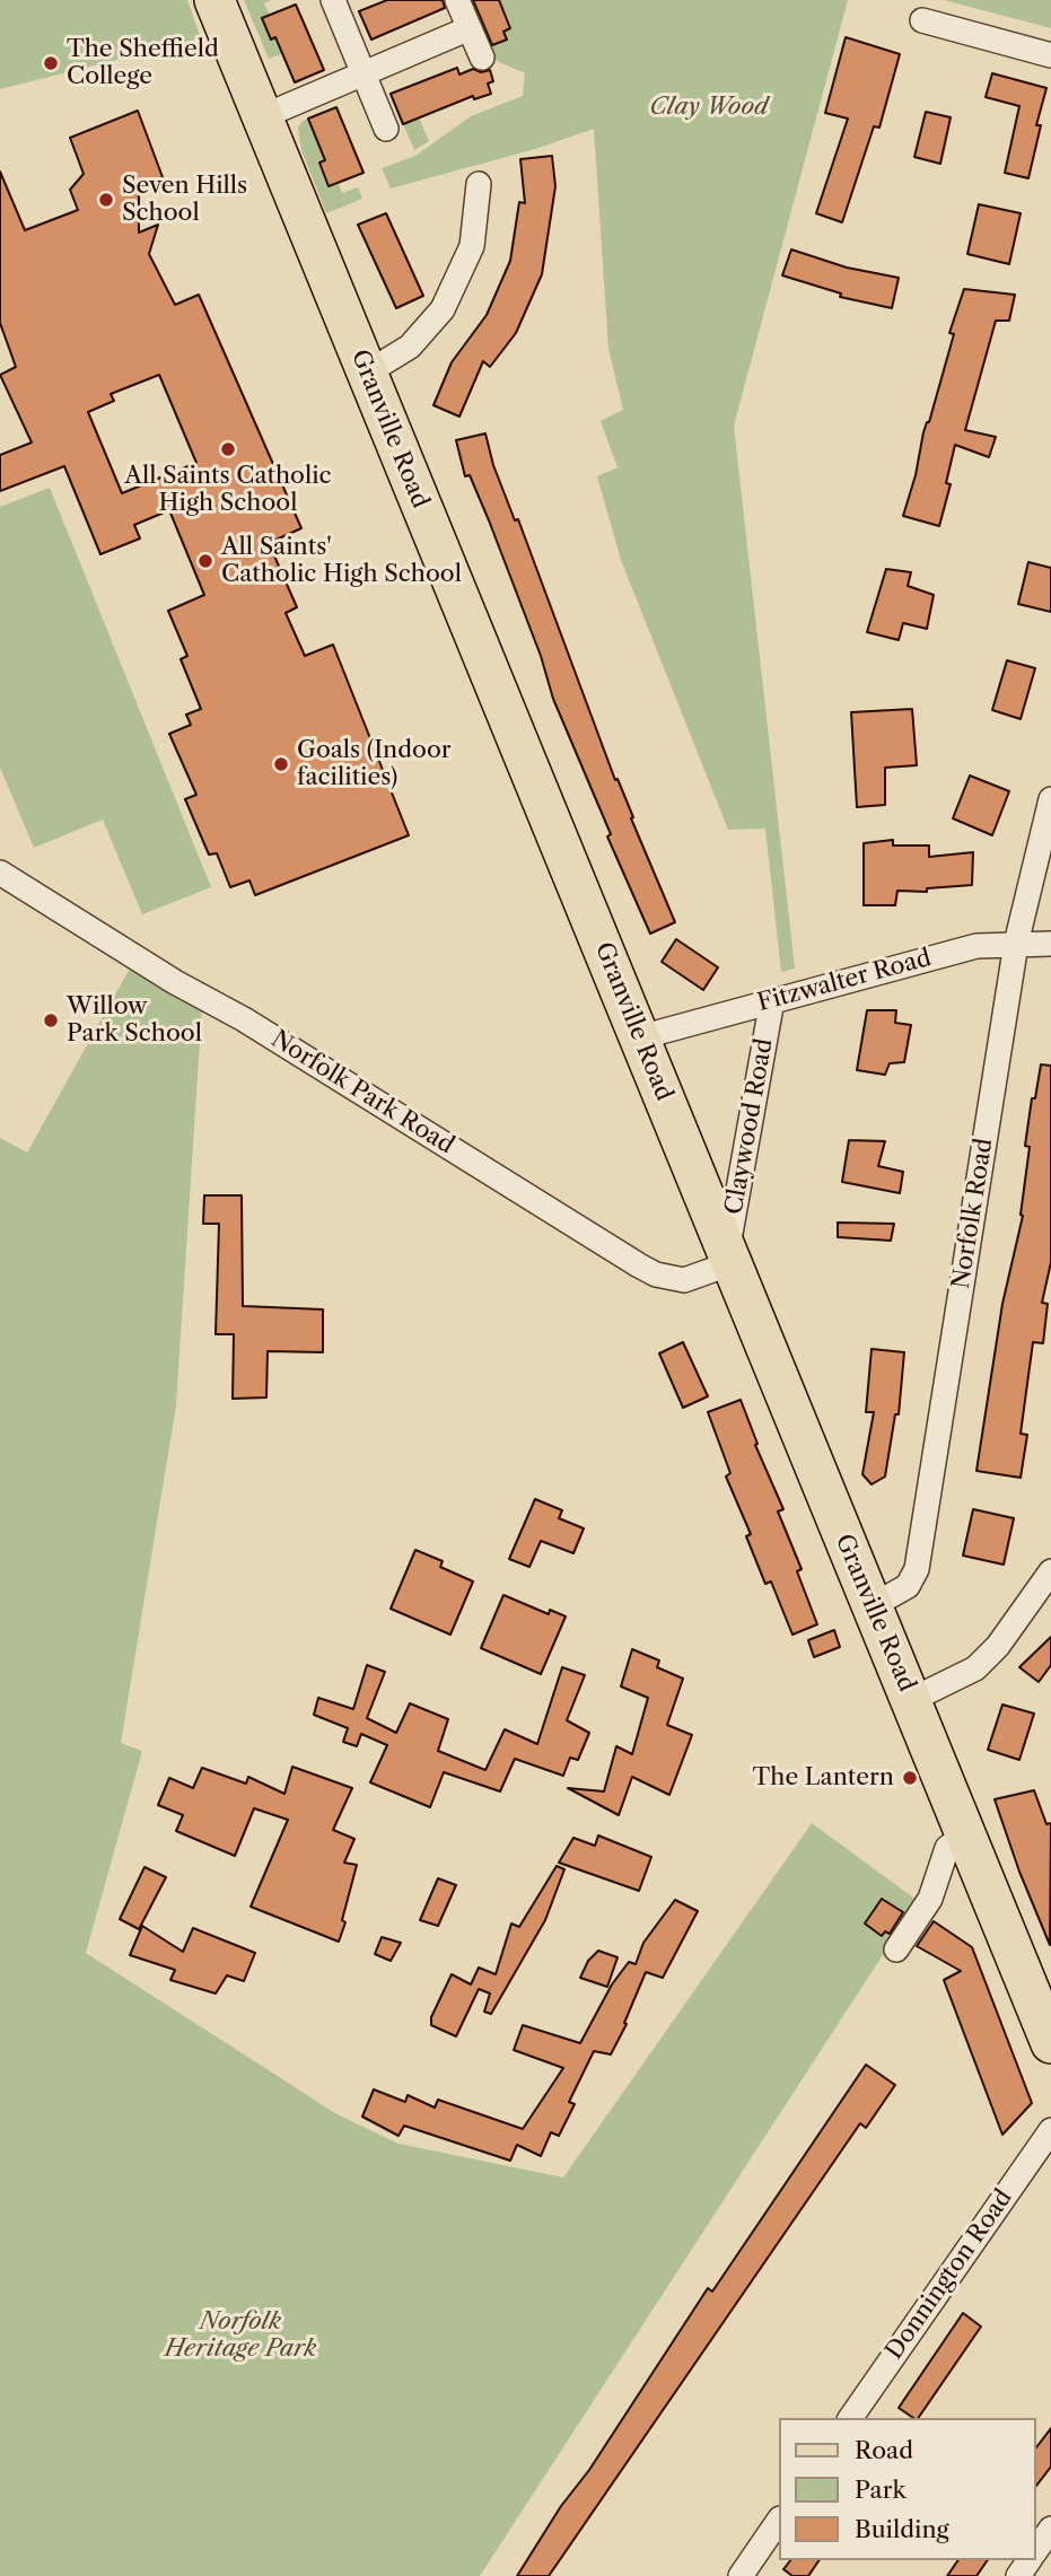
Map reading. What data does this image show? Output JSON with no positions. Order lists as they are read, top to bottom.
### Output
{
  "streets": {
    "main road": ["Granville Road"],
    "street": [
      "Fitzwalter Road",
      "Norfolk Park Road",
      "Claywood Road",
      "Norfolk Road",
      "Donnington Road"
    ]
  },
  "crossings": [
    ["Granville Road", "Fitzwalter Road"],
    ["Granville Road", "Norfolk Park Road"],
    ["Granville Road", "Claywood Road"],
    ["Granville Road", "Norfolk Road"],
    ["Fitzwalter Road", "Claywood Road"],
    ["Fitzwalter Road", "Norfolk Road"],
    ["Norfolk Park Road", "Claywood Road"]
  ],
  "parks": ["Clay Wood", "Norfolk Heritage Park"],
  "places": [
    "The Sheffield College",
    "Seven Hills School",
    "All Saints Catholic High School",
    "All Saints' Catholic High School",
    "Goals (Indoor facilities)",
    "Willow Park School",
    "The Lantern"
  ],
  "legend": ["Road", "Park", "Building"]
}
